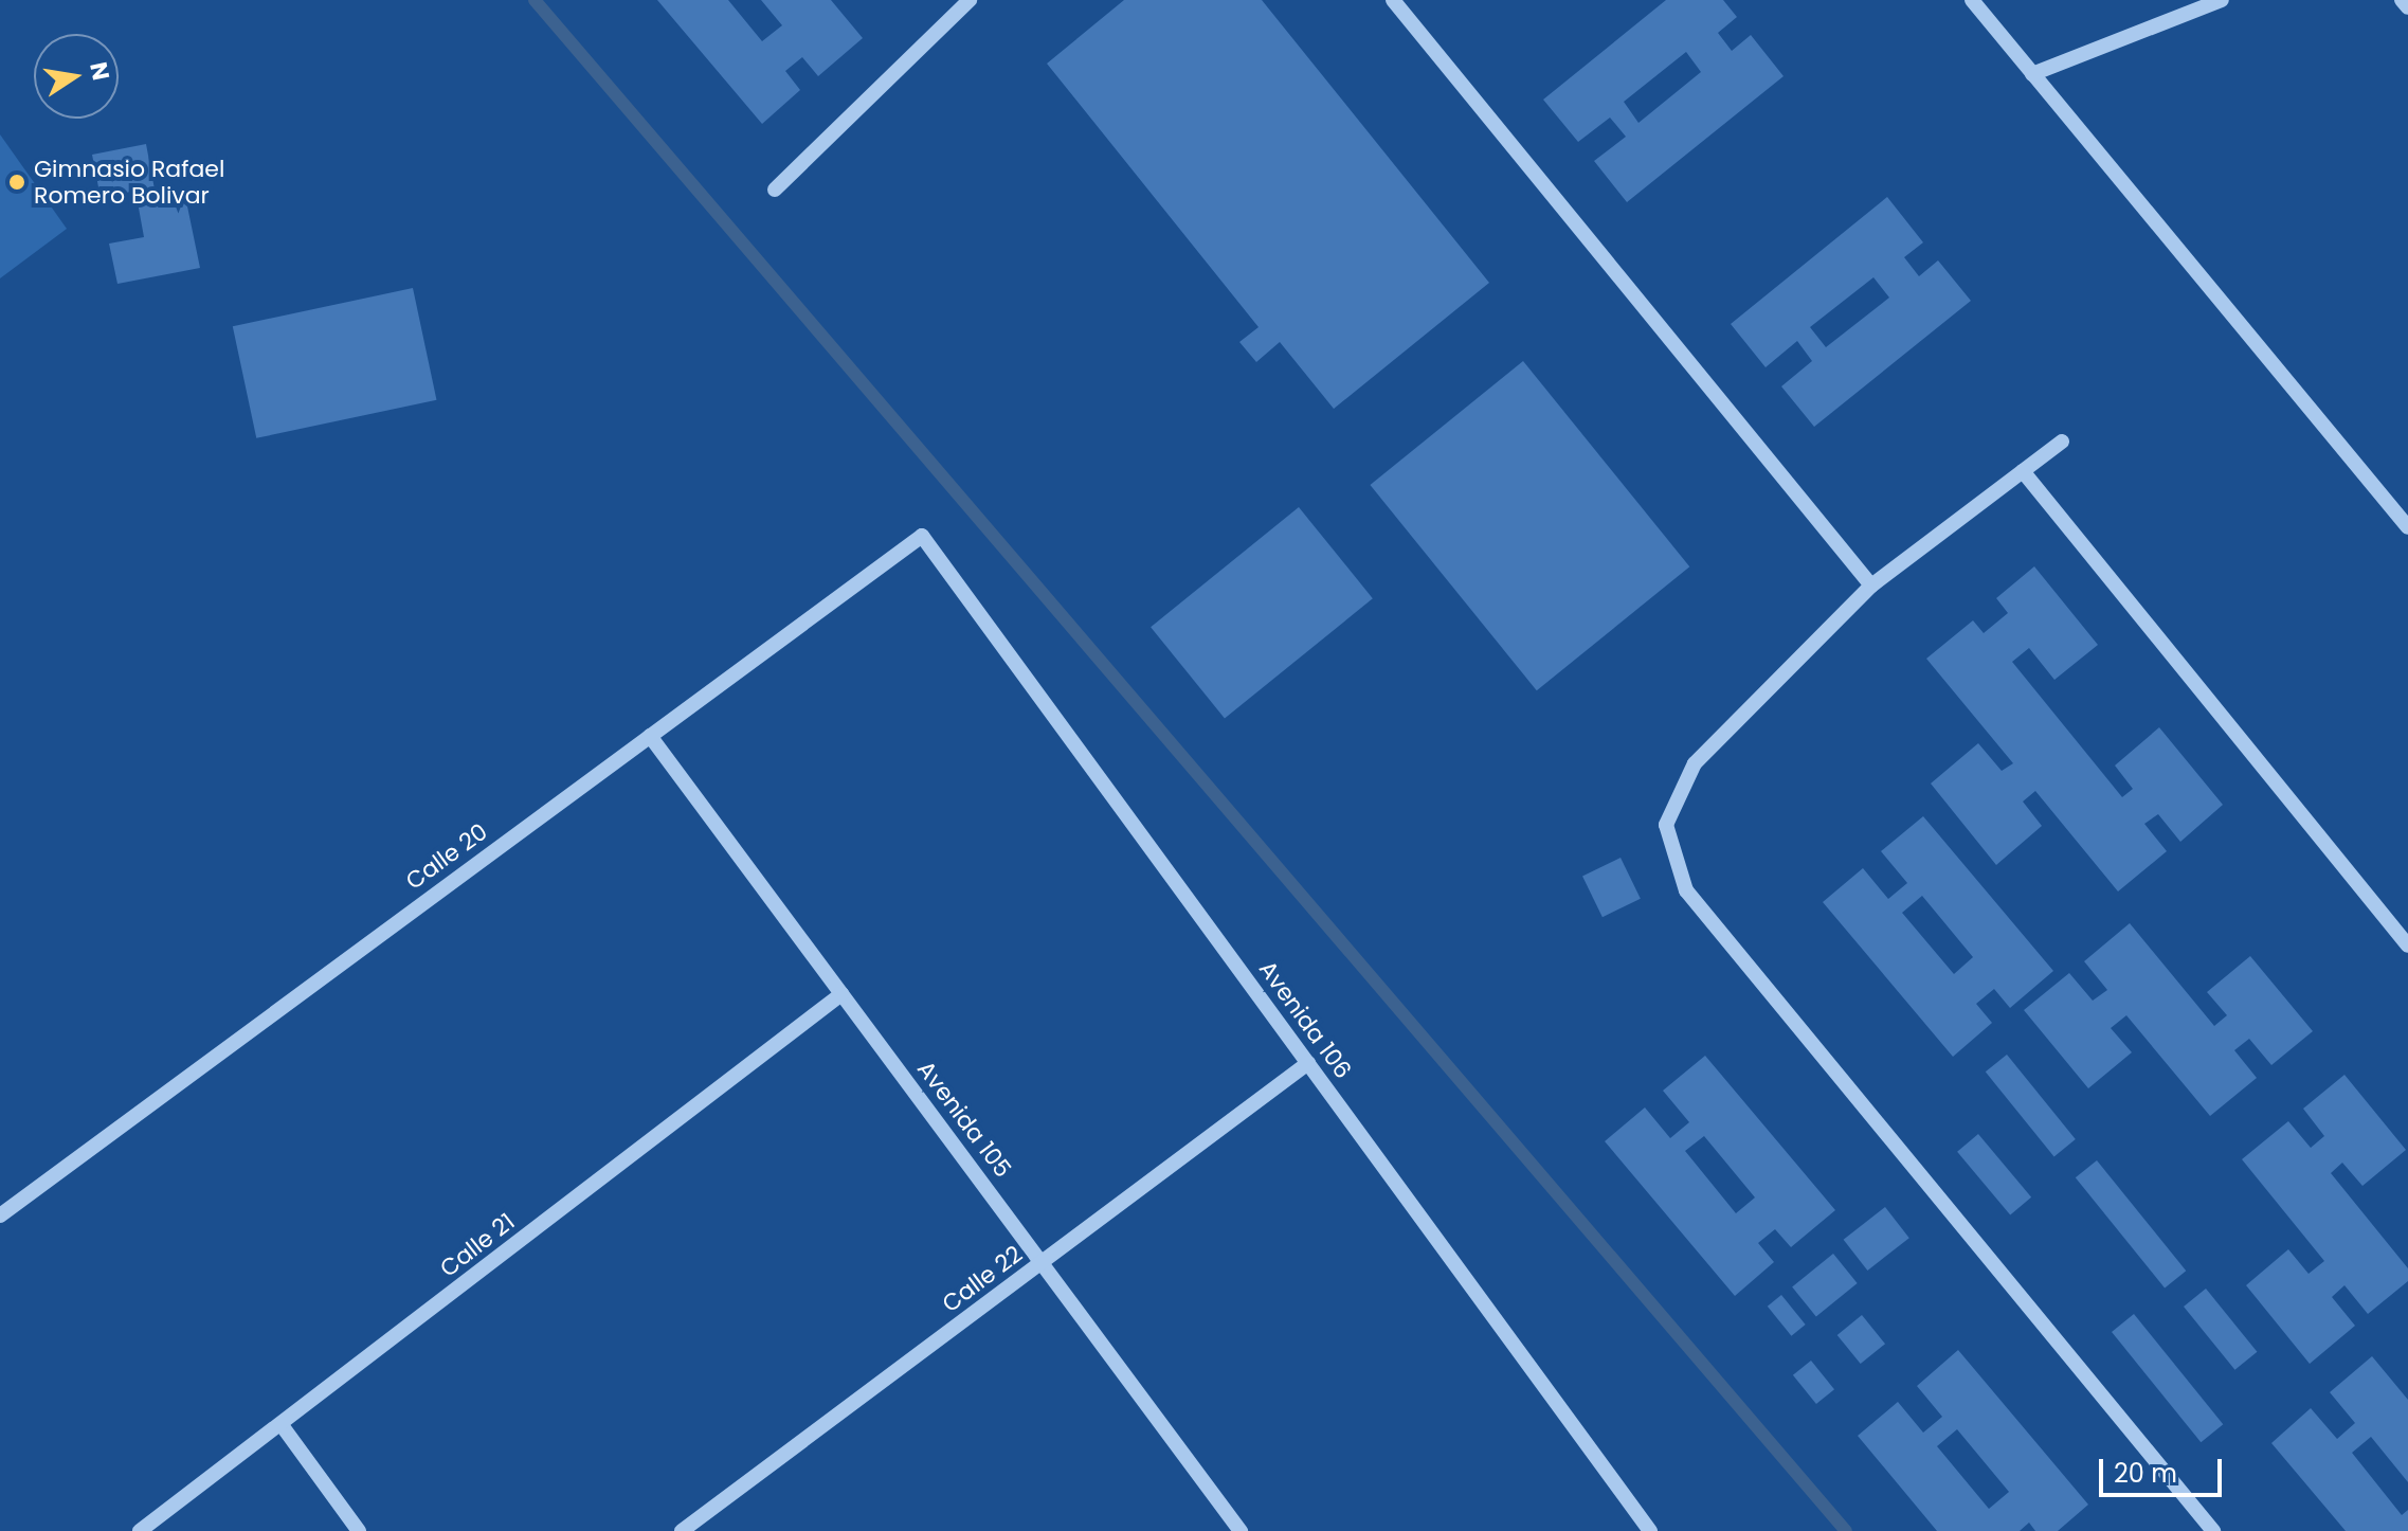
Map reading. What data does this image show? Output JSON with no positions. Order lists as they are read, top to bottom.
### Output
{
  "streets": {
    "street": [
      "Calle 20",
      "Avenida 106",
      "Avenida 105",
      "Calle 21",
      "Calle 22"
    ]
  },
  "crossings": [
    ["Calle 20", "Avenida 106"],
    ["Calle 20", "Avenida 105"],
    ["Avenida 106", "Calle 22"],
    ["Avenida 105", "Calle 21"],
    ["Avenida 105", "Calle 22"]
  ],
  "places": ["Gimnasio Rafael Romero Bolivar"],
  "scale_bar": "20 m",
  "north": "right"
}
